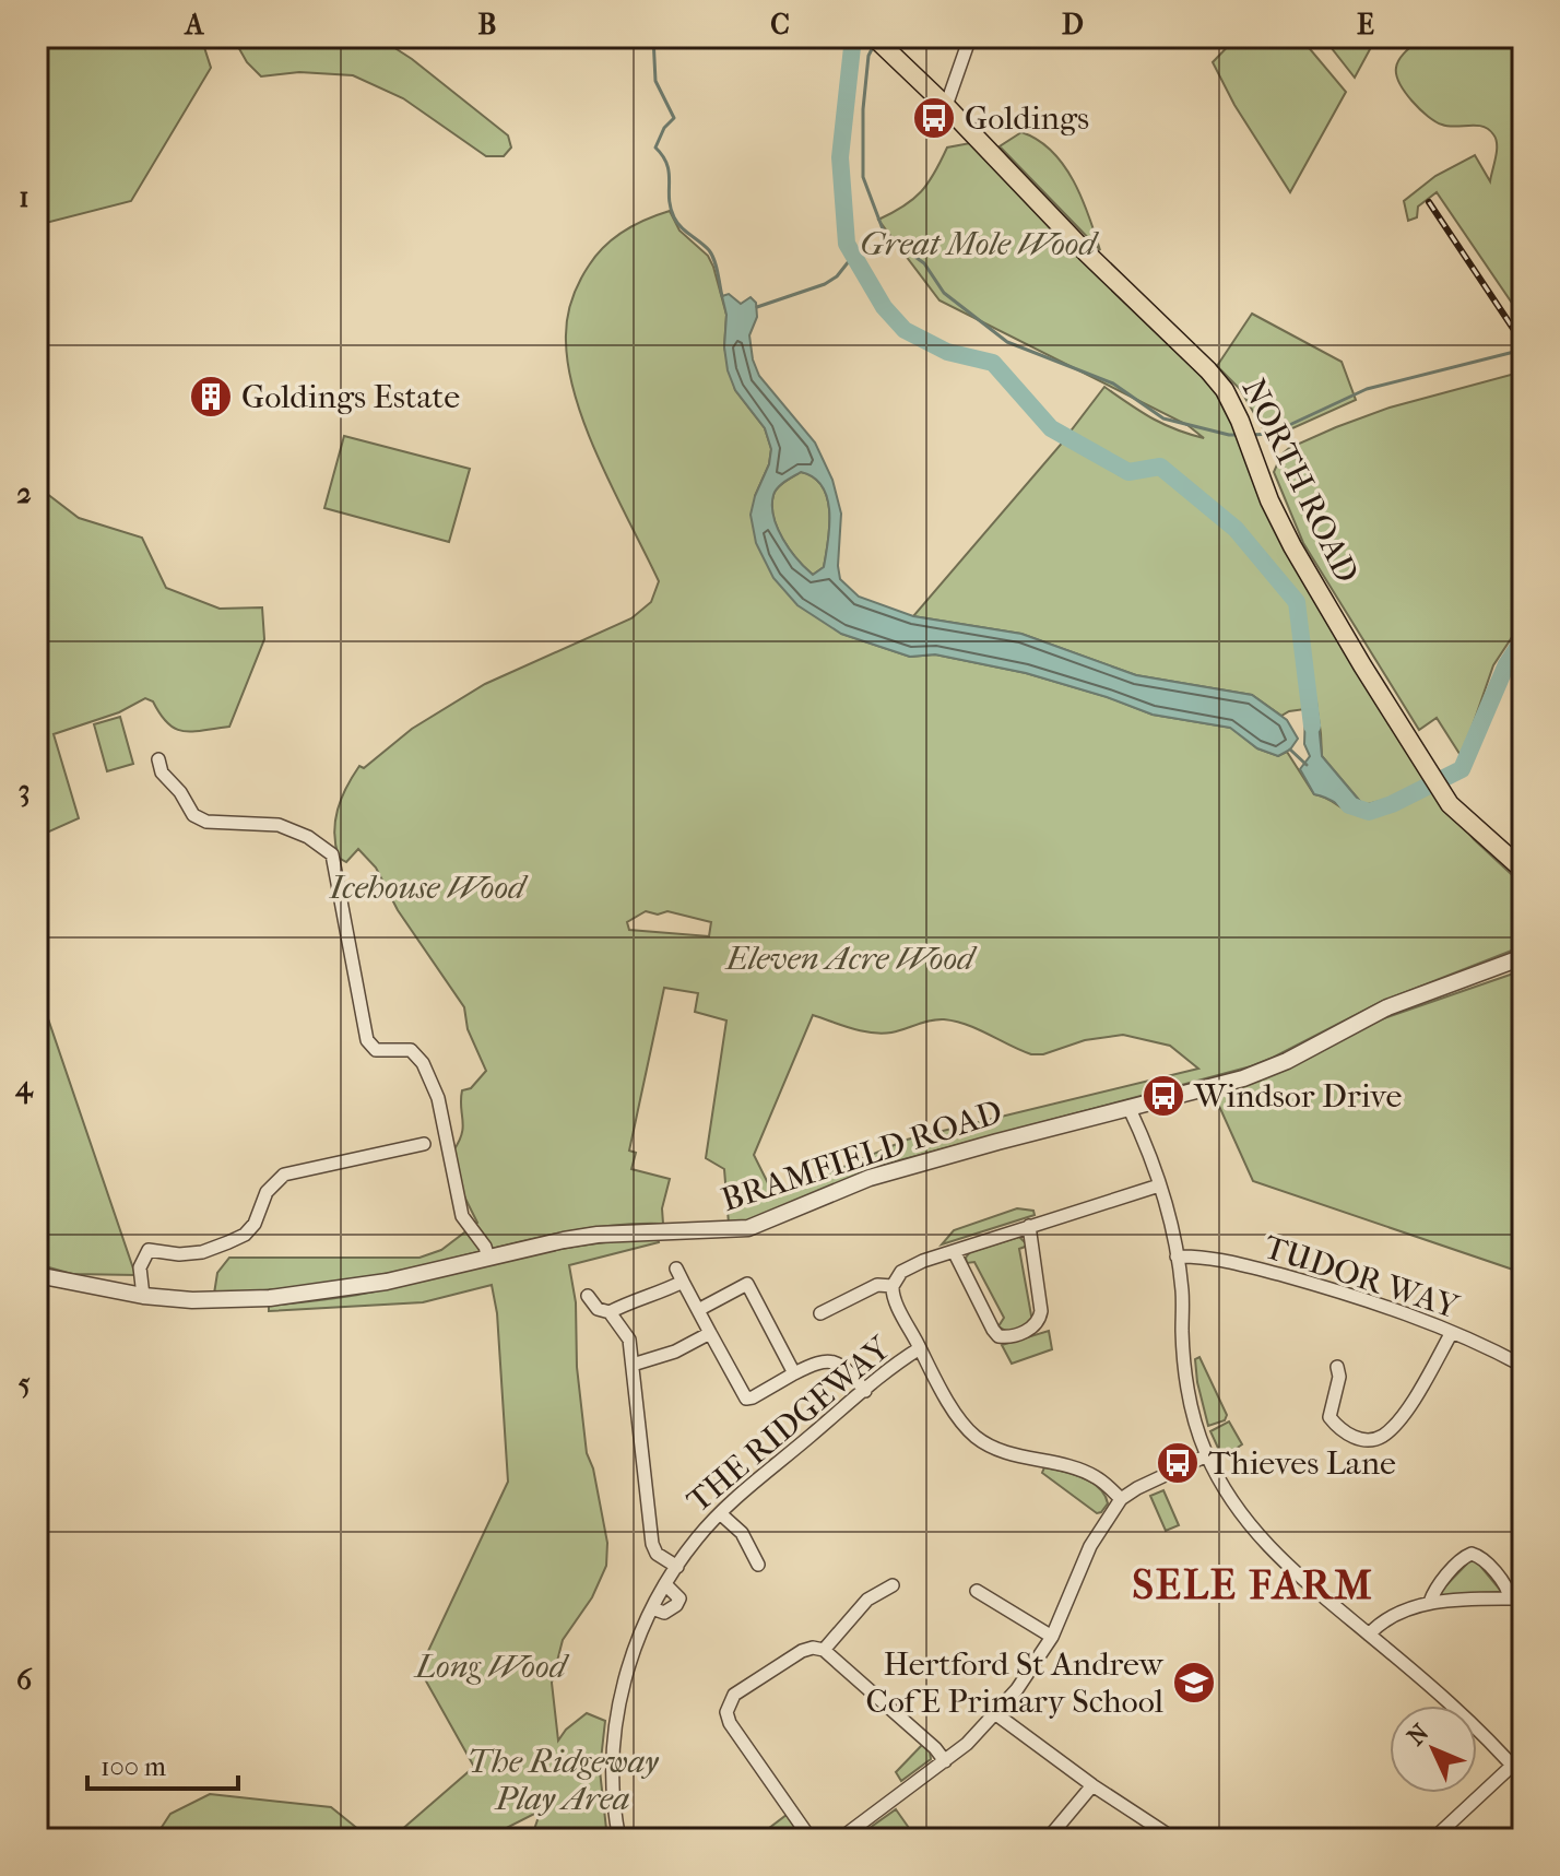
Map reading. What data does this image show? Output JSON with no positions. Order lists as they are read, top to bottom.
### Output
{
  "streets": {
    "main road": ["NORTH ROAD"],
    "street": ["BRAMFIELD ROAD", "TUDOR WAY", "THE RIDGEWAY"]
  },
  "districts": ["SELE FARM"],
  "parks": [
    "Great Mole Wood",
    "Icehouse Wood",
    "Eleven Acre Wood",
    "Long Wood",
    "The Ridgeway Play Area"
  ],
  "places": {
    "bus stop": ["Goldings", "Windsor Drive", "Thieves Lane"],
    "building": ["Goldings Estate"],
    "school or university": ["Hertford St Andrew CofE Primary School"]
  },
  "scale_bar": "100 m",
  "north": "top left",
  "grid": {
    "columns": [
      "A",
      "B",
      "C",
      "D",
      "E"
    ],
    "rows": [
      "1",
      "2",
      "3",
      "4",
      "5",
      "6"
    ]
  }
}
